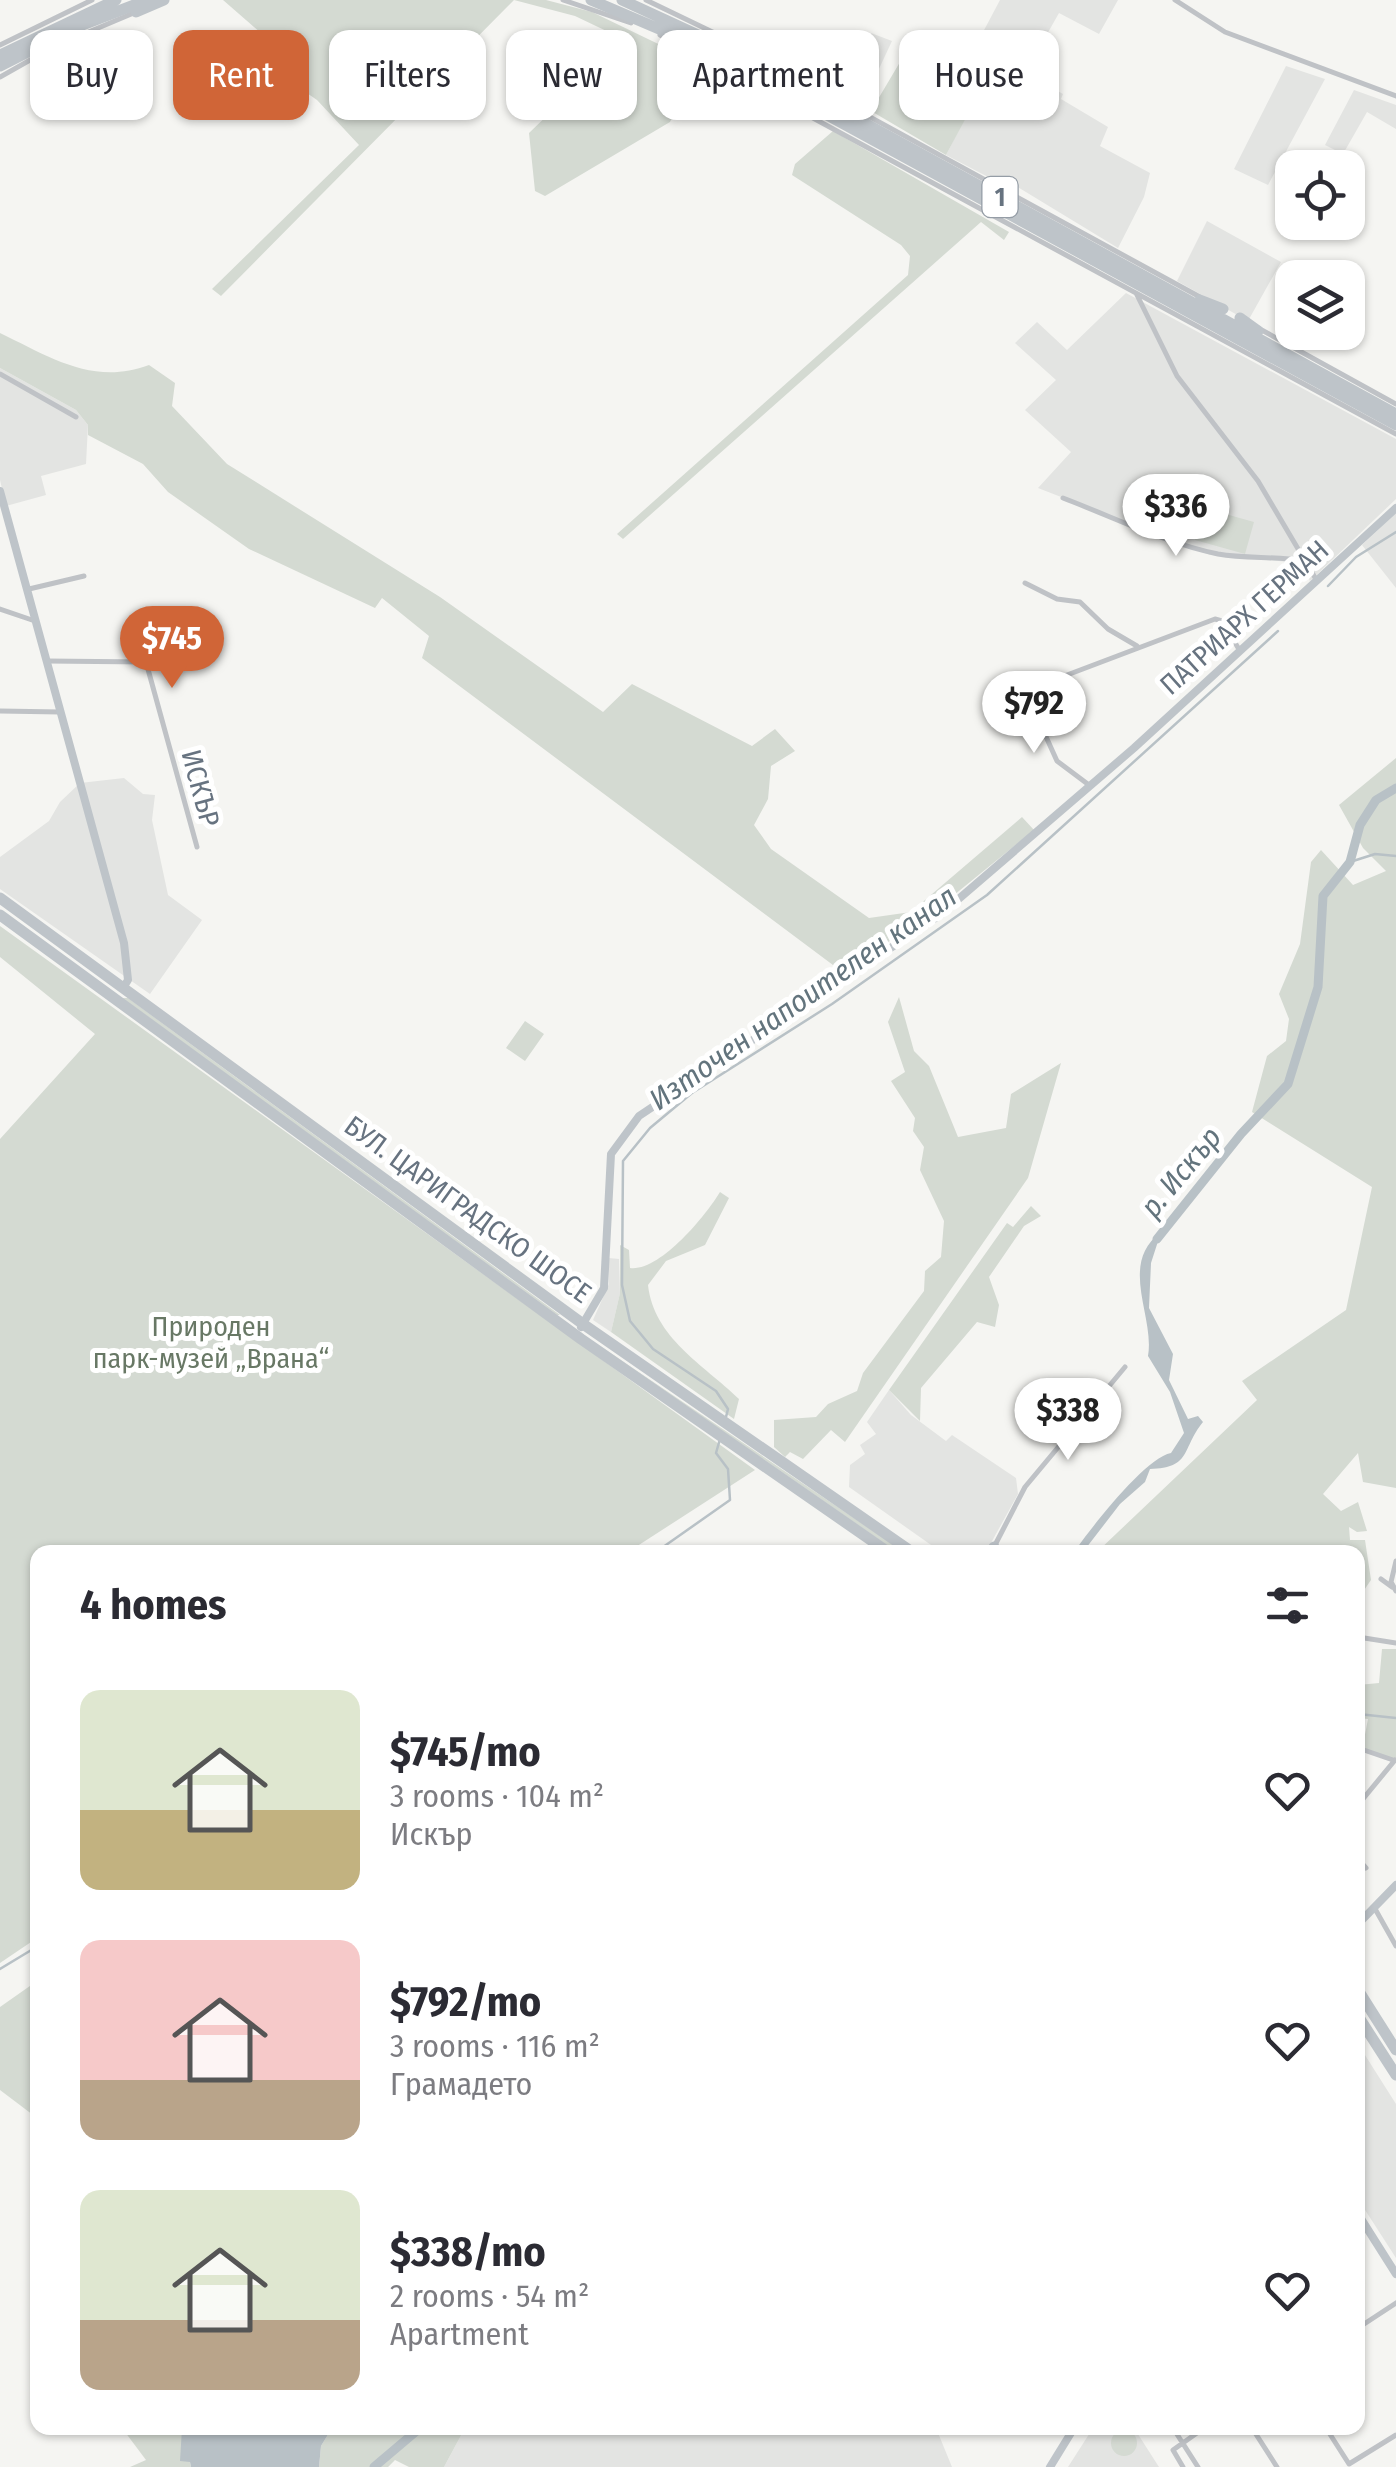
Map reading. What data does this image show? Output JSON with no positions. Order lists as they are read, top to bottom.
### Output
{
  "streets": {
    "highway": ["1", "БУЛ. ЦАРИГРАДСКО ШОСЕ"],
    "street": ["ПАТРИАРХ ГЕРМАН", "ИСКЪР"]
  },
  "crossings": [
    ["ПАТРИАРХ ГЕРМАН", "БУЛ. ЦАРИГРАДСКО ШОСЕ"]
  ],
  "water": ["Източен напоителен канал", "р. Искър"],
  "parks": ["Природен парк-музей „Врана“"],
  "page": {
    "chip": [
      "Buy",
      "Rent",
      "Filters",
      "New",
      "Apartment",
      "House"
    ],
    "price": [
      "$336",
      "$745",
      "$792",
      "$338"
    ],
    "heading": "4 homes",
    "list": [
      {
        "name": "$745/mo",
        "note": "3 rooms · 104 m² · Искър"
      },
      {
        "name": "$792/mo",
        "note": "3 rooms · 116 m² · Грамадето"
      },
      {
        "name": "$338/mo",
        "note": "2 rooms · 54 m² · Apartment"
      }
    ]
  }
}
